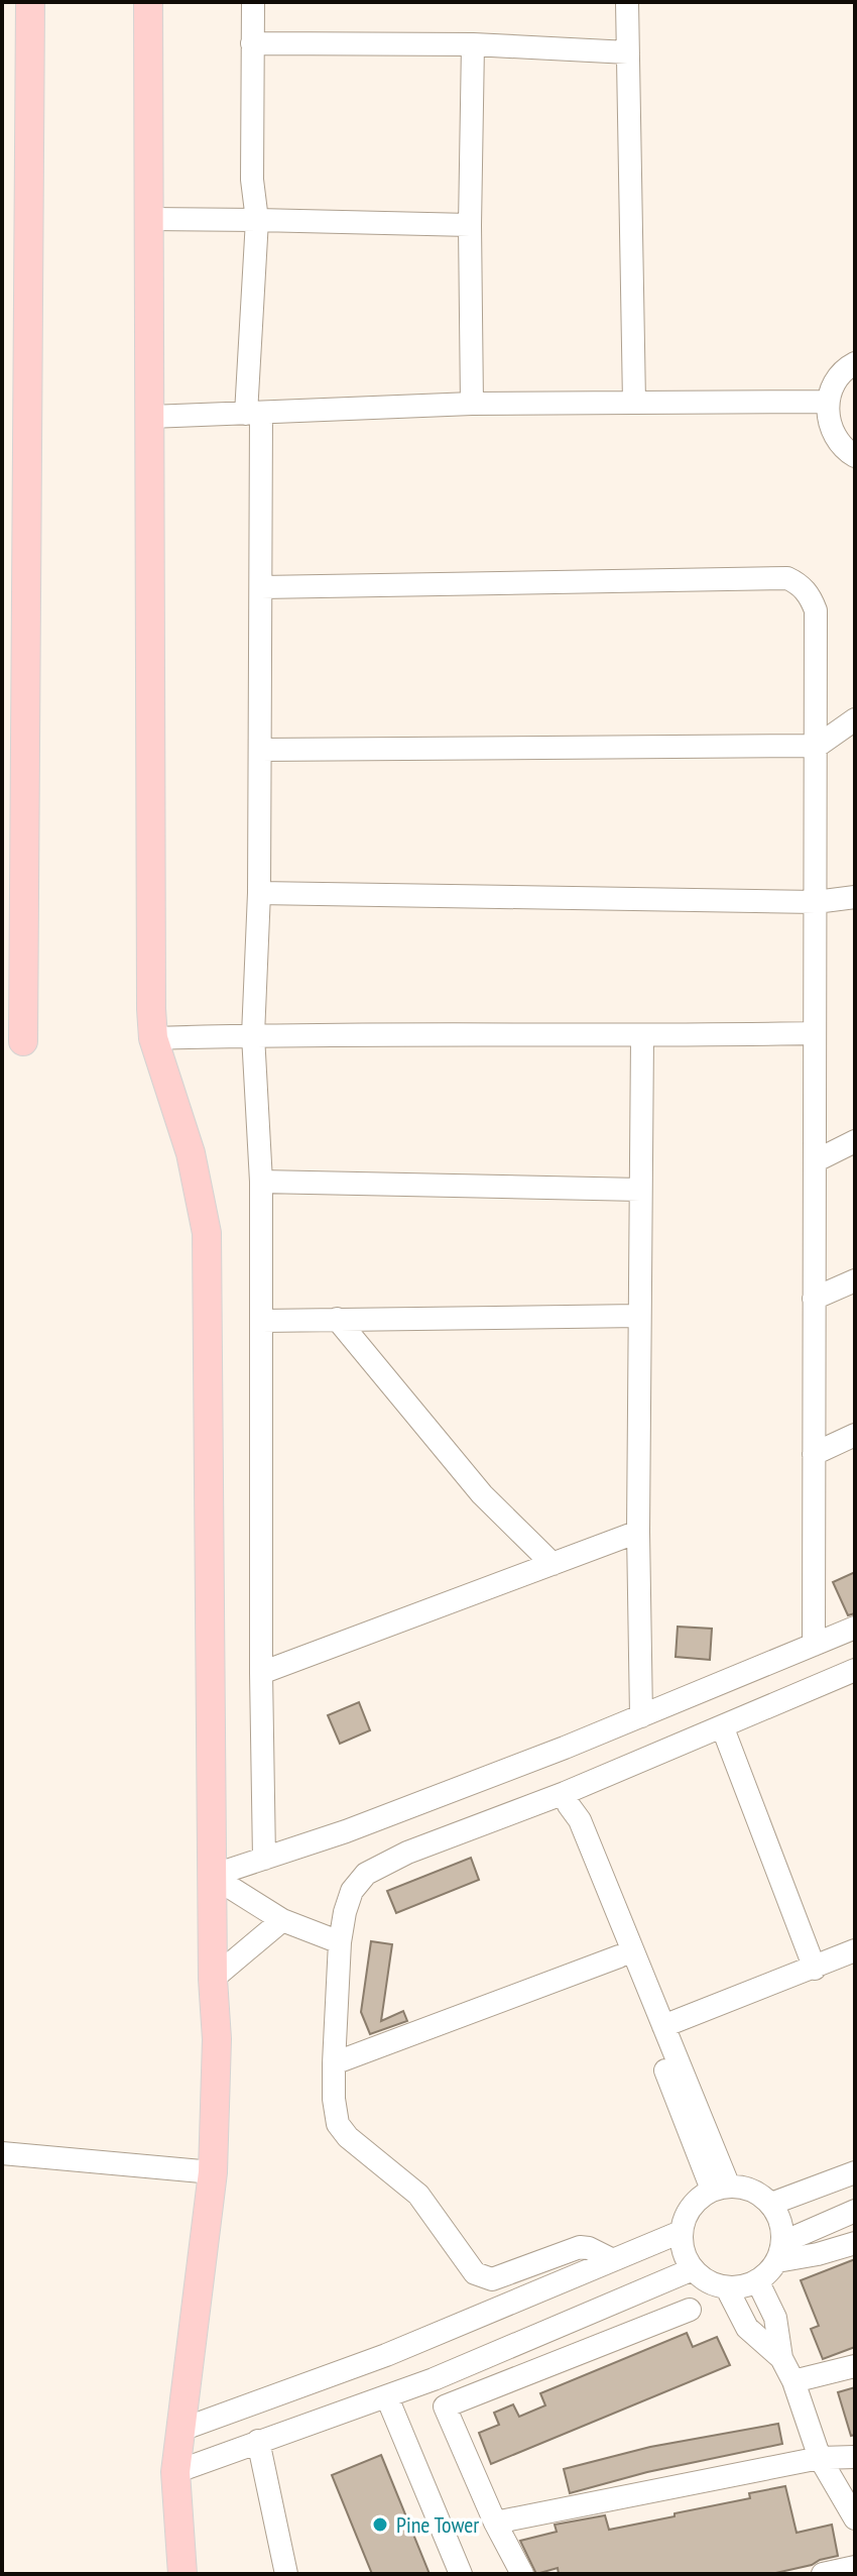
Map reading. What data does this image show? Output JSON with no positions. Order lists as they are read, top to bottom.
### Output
{
  "places": ["Pine Tower"]
}
